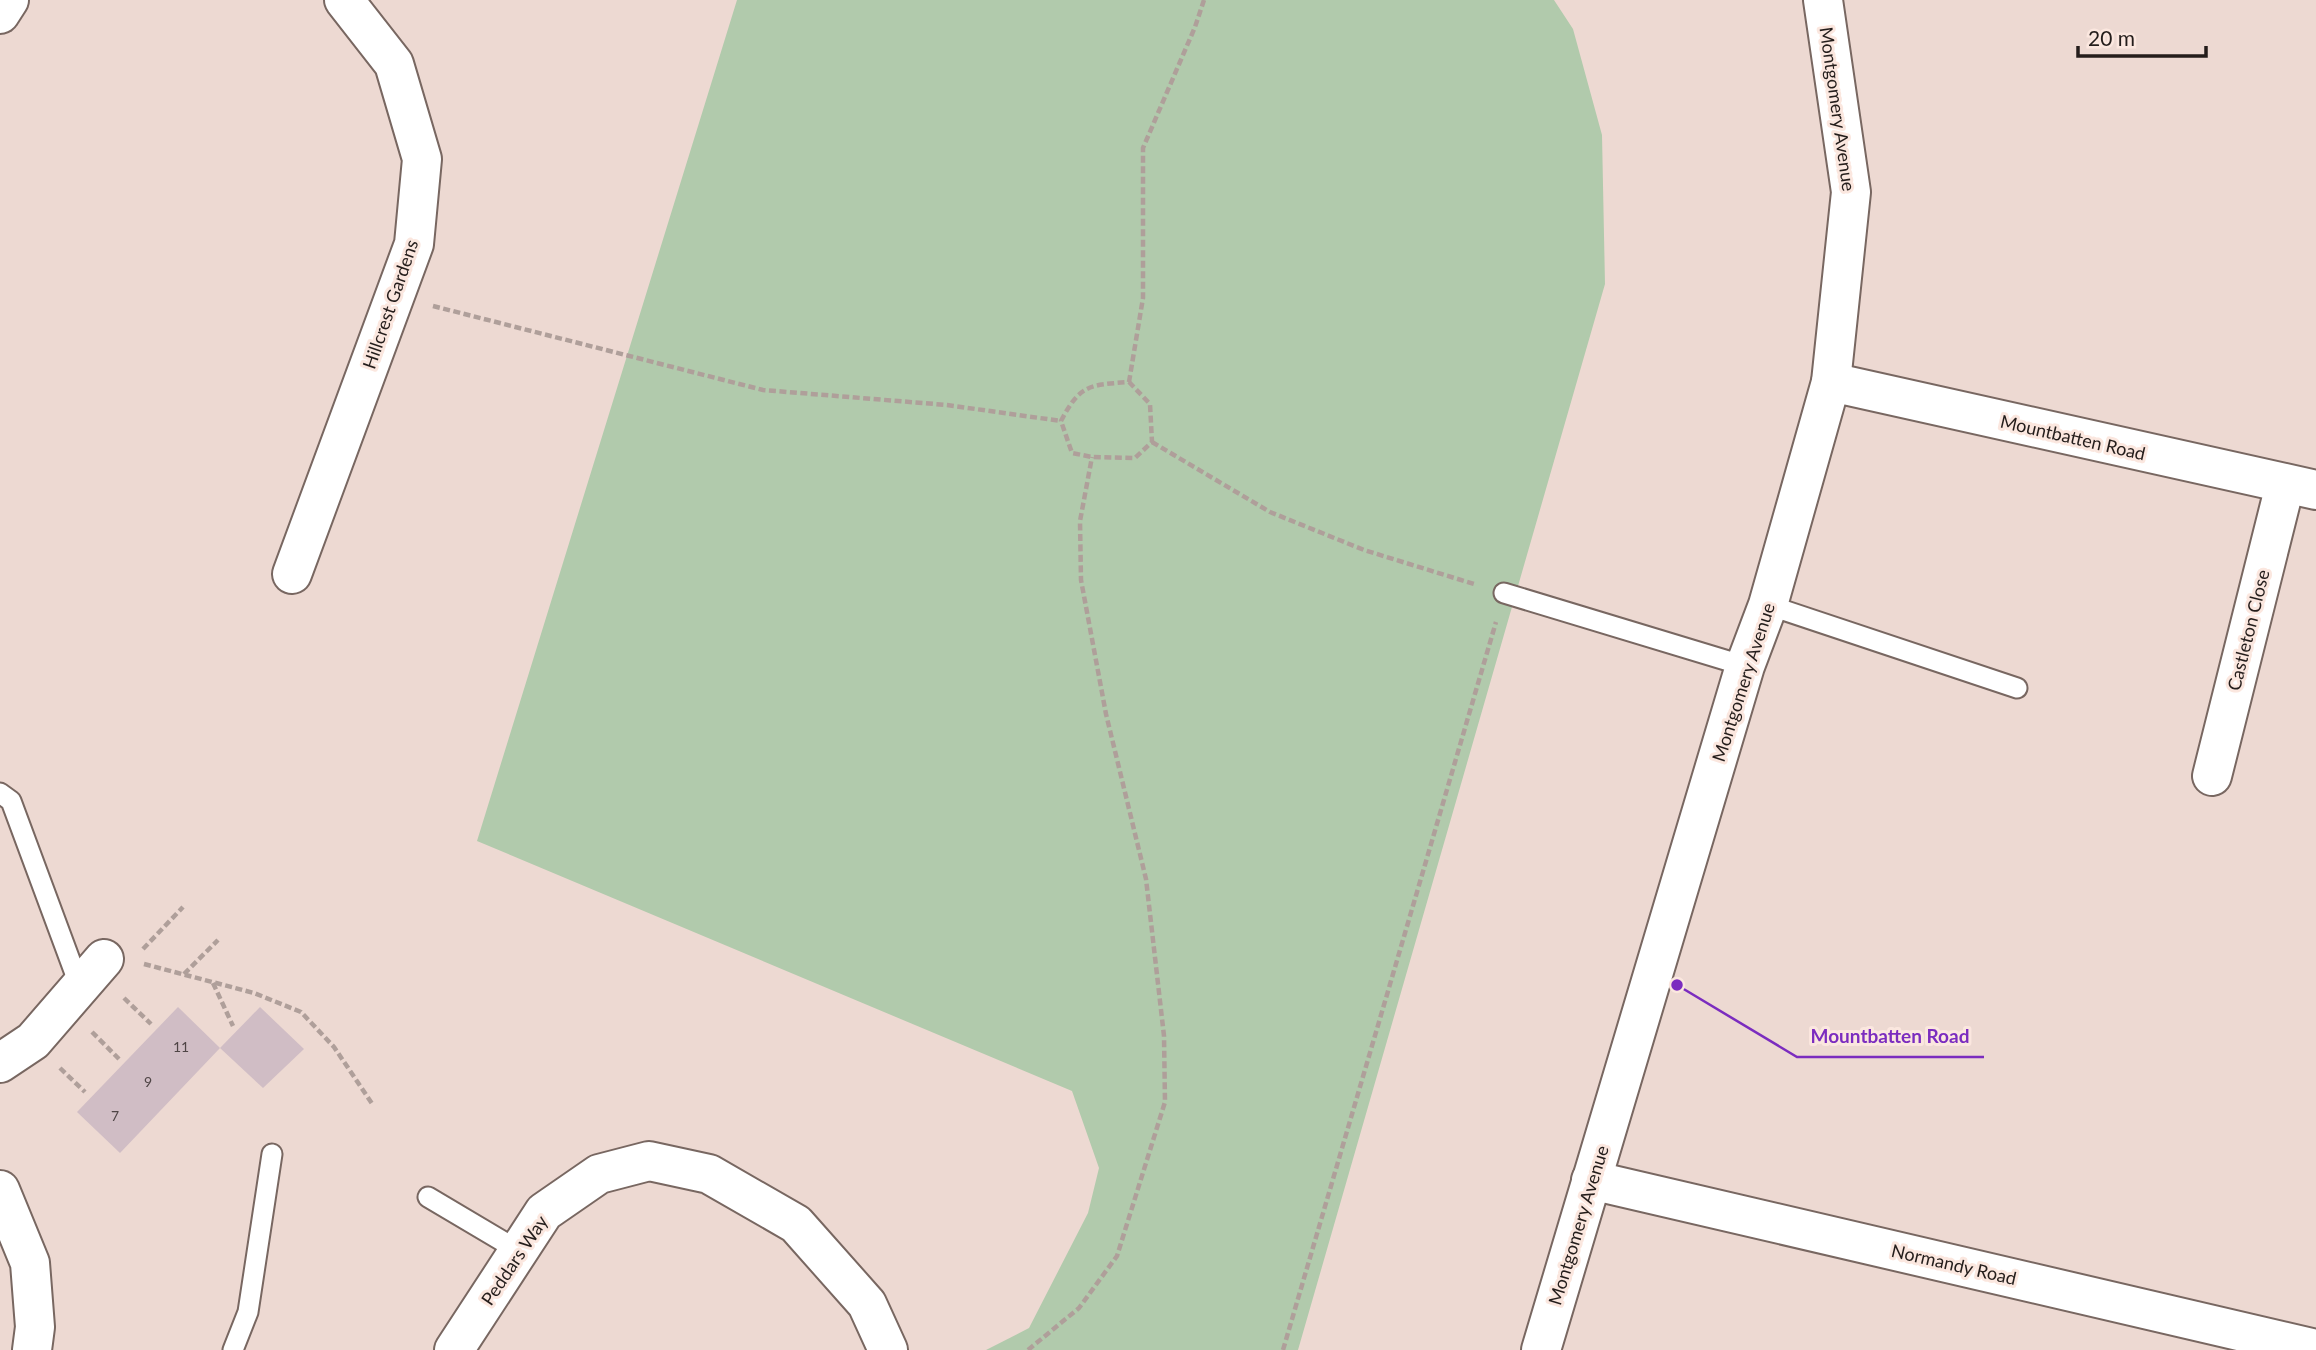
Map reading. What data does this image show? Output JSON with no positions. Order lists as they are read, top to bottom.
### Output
{
  "streets": {
    "street": [
      "Montgomery Avenue",
      "Hillcrest Gardens",
      "Mountbatten Road",
      "Castleton Close",
      "Peddars Way",
      "Normandy Road"
    ]
  },
  "crossings": [
    ["Montgomery Avenue", "Mountbatten Road"],
    ["Montgomery Avenue", "Normandy Road"],
    ["Mountbatten Road", "Castleton Close"]
  ],
  "places": ["Mountbatten Road"],
  "house_numbers": ["11", "9", "7"],
  "scale_bar": "20 m"
}
